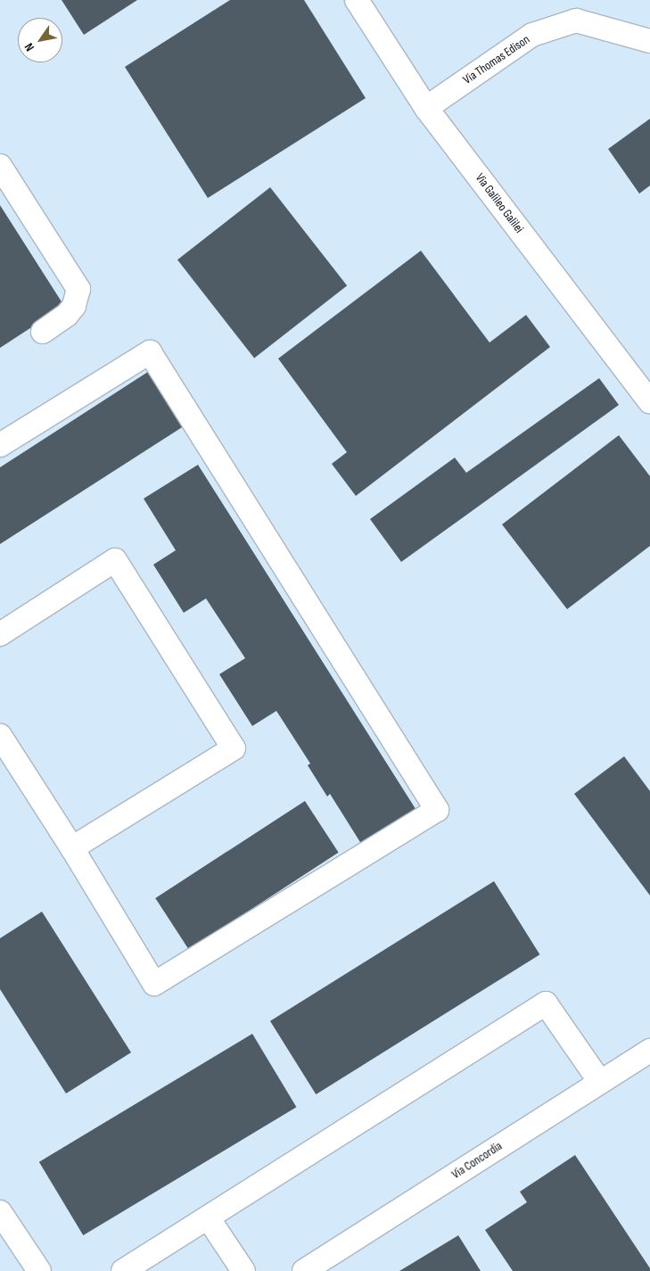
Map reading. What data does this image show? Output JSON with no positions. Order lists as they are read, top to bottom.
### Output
{
  "streets": {
    "street": ["Via Thomas Edison", "Via Galileo Galilei", "Via Concordia"]
  },
  "crossings": [
    ["Via Thomas Edison", "Via Galileo Galilei"]
  ],
  "north": "bottom left"
}
